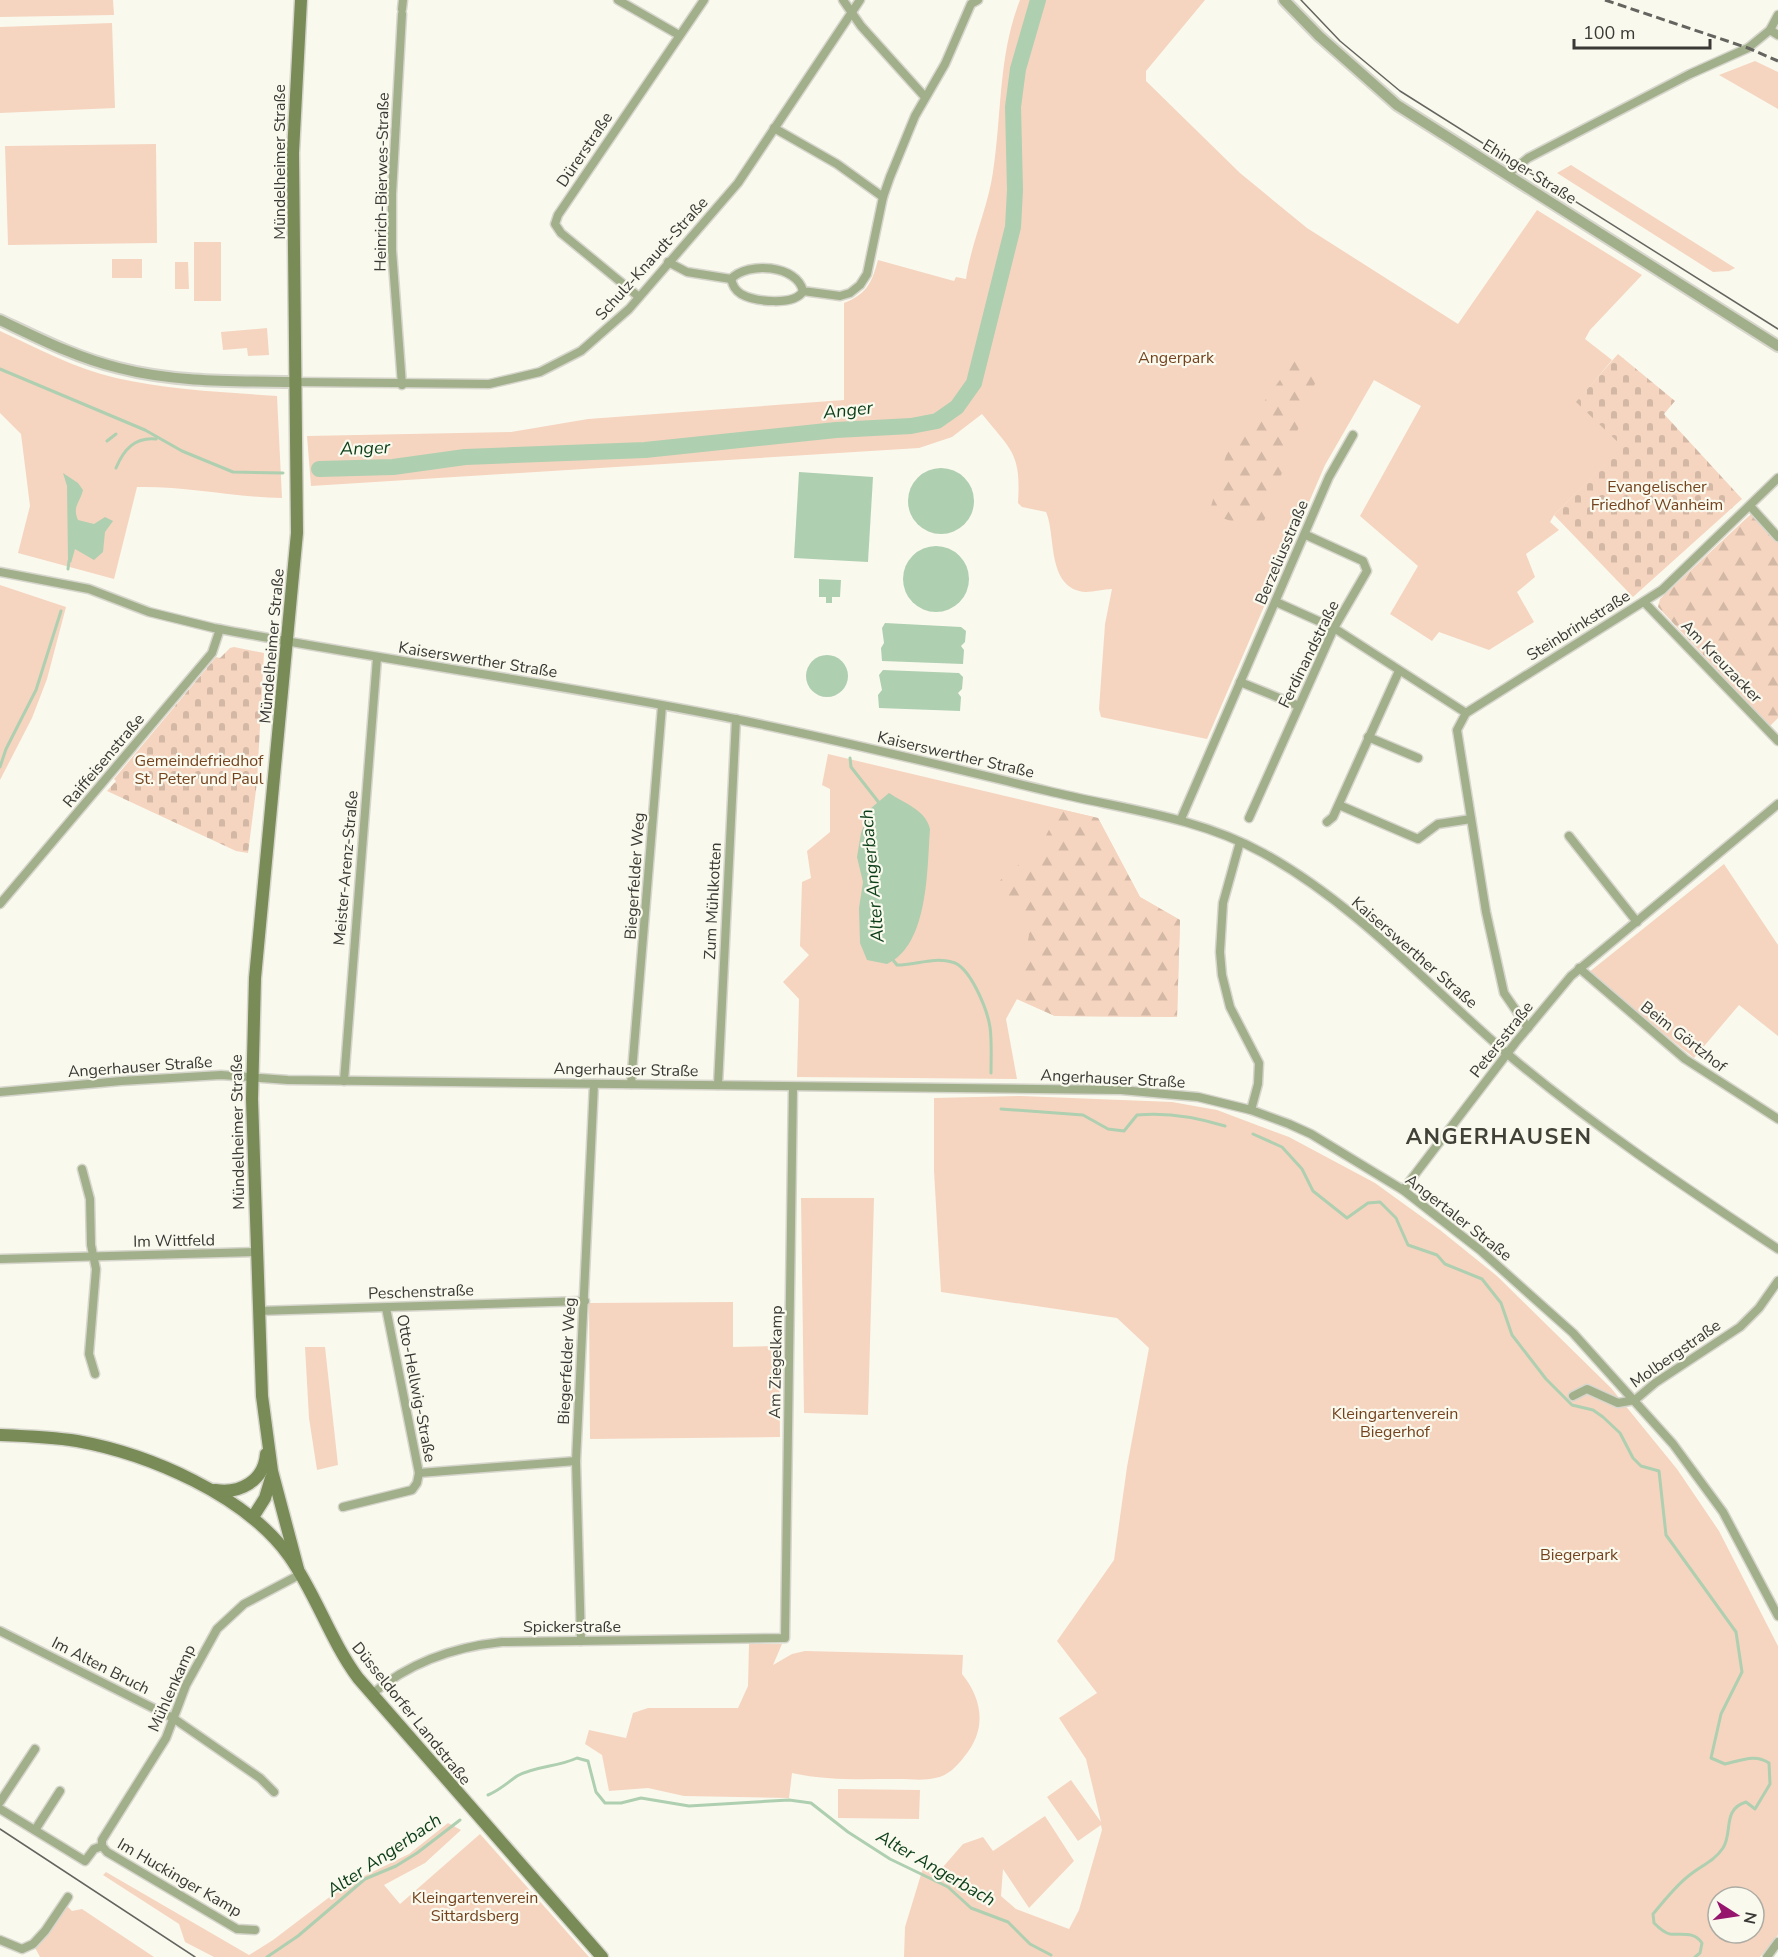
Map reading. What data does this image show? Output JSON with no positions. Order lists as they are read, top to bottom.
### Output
{
  "streets": {
    "main road": ["Mündelheimer Straße", "Düsseldorfer Landstraße"],
    "street": [
      "Dürerstraße",
      "Ehinger Straße",
      "Heinrich-Bierwes-Straße",
      "Schulz-Knaudt-Straße",
      "Berzeliusstraße",
      "Steinbrinkstraße",
      "Ferdinandstraße",
      "Kaiserswerther Straße",
      "Am Kreuzacker",
      "Raiffeisenstraße",
      "Meister-Arenz-Straße",
      "Biegerfelder Weg",
      "Zum Mühlkotten",
      "Beim Görtzhof",
      "Petersstraße",
      "Angerhauser Straße",
      "Angertaler Straße",
      "Im Wittfeld",
      "Peschenstraße",
      "Molbergstraße",
      "Am Ziegelkamp",
      "Otto-Hellwig-Straße",
      "Spickerstraße",
      "Im Alten Bruch",
      "Mühlenkamp",
      "Im Huckinger Kamp"
    ]
  },
  "crossings": [
    ["Dürerstraße", "Schulz-Knaudt-Straße"],
    ["Mündelheimer Straße", "Schulz-Knaudt-Straße"],
    ["Mündelheimer Straße", "Kaiserswerther Straße"],
    ["Mündelheimer Straße", "Angerhauser Straße"],
    ["Mündelheimer Straße", "Im Wittfeld"],
    ["Mündelheimer Straße", "Peschenstraße"],
    ["Mündelheimer Straße", "Mühlenkamp"],
    ["Mündelheimer Straße", "Düsseldorfer Landstraße"],
    ["Heinrich-Bierwes-Straße", "Schulz-Knaudt-Straße"],
    ["Berzeliusstraße", "Ferdinandstraße"],
    ["Berzeliusstraße", "Kaiserswerther Straße"],
    ["Steinbrinkstraße", "Am Kreuzacker"],
    ["Kaiserswerther Straße", "Raiffeisenstraße"],
    ["Kaiserswerther Straße", "Meister-Arenz-Straße"],
    ["Kaiserswerther Straße", "Biegerfelder Weg"],
    ["Kaiserswerther Straße", "Zum Mühlkotten"],
    ["Kaiserswerther Straße", "Petersstraße"],
    ["Meister-Arenz-Straße", "Angerhauser Straße"],
    ["Biegerfelder Weg", "Angerhauser Straße"],
    ["Biegerfelder Weg", "Peschenstraße"],
    ["Biegerfelder Weg", "Otto-Hellwig-Straße"],
    ["Biegerfelder Weg", "Spickerstraße"],
    ["Zum Mühlkotten", "Angerhauser Straße"],
    ["Beim Görtzhof", "Petersstraße"],
    ["Petersstraße", "Angertaler Straße"],
    ["Angerhauser Straße", "Angertaler Straße"],
    ["Angerhauser Straße", "Am Ziegelkamp"],
    ["Angertaler Straße", "Molbergstraße"],
    ["Peschenstraße", "Otto-Hellwig-Straße"],
    ["Am Ziegelkamp", "Spickerstraße"],
    ["Spickerstraße", "Düsseldorfer Landstraße"],
    ["Im Alten Bruch", "Mühlenkamp"],
    ["Mühlenkamp", "Düsseldorfer Landstraße"],
    ["Mühlenkamp", "Im Huckinger Kamp"]
  ],
  "districts": ["ANGERHAUSEN"],
  "water": ["Anger", "Alter Angerbach"],
  "parks": [
    "Angerpark",
    "Evangelischer Friedhof Wanheim",
    "Gemeindefriedhof St. Peter und Paul",
    "Kleingartenverein Biegerhof",
    "Biegerpark",
    "Kleingartenverein Sittardsberg"
  ],
  "scale_bar": "100 m",
  "north": "right"
}
